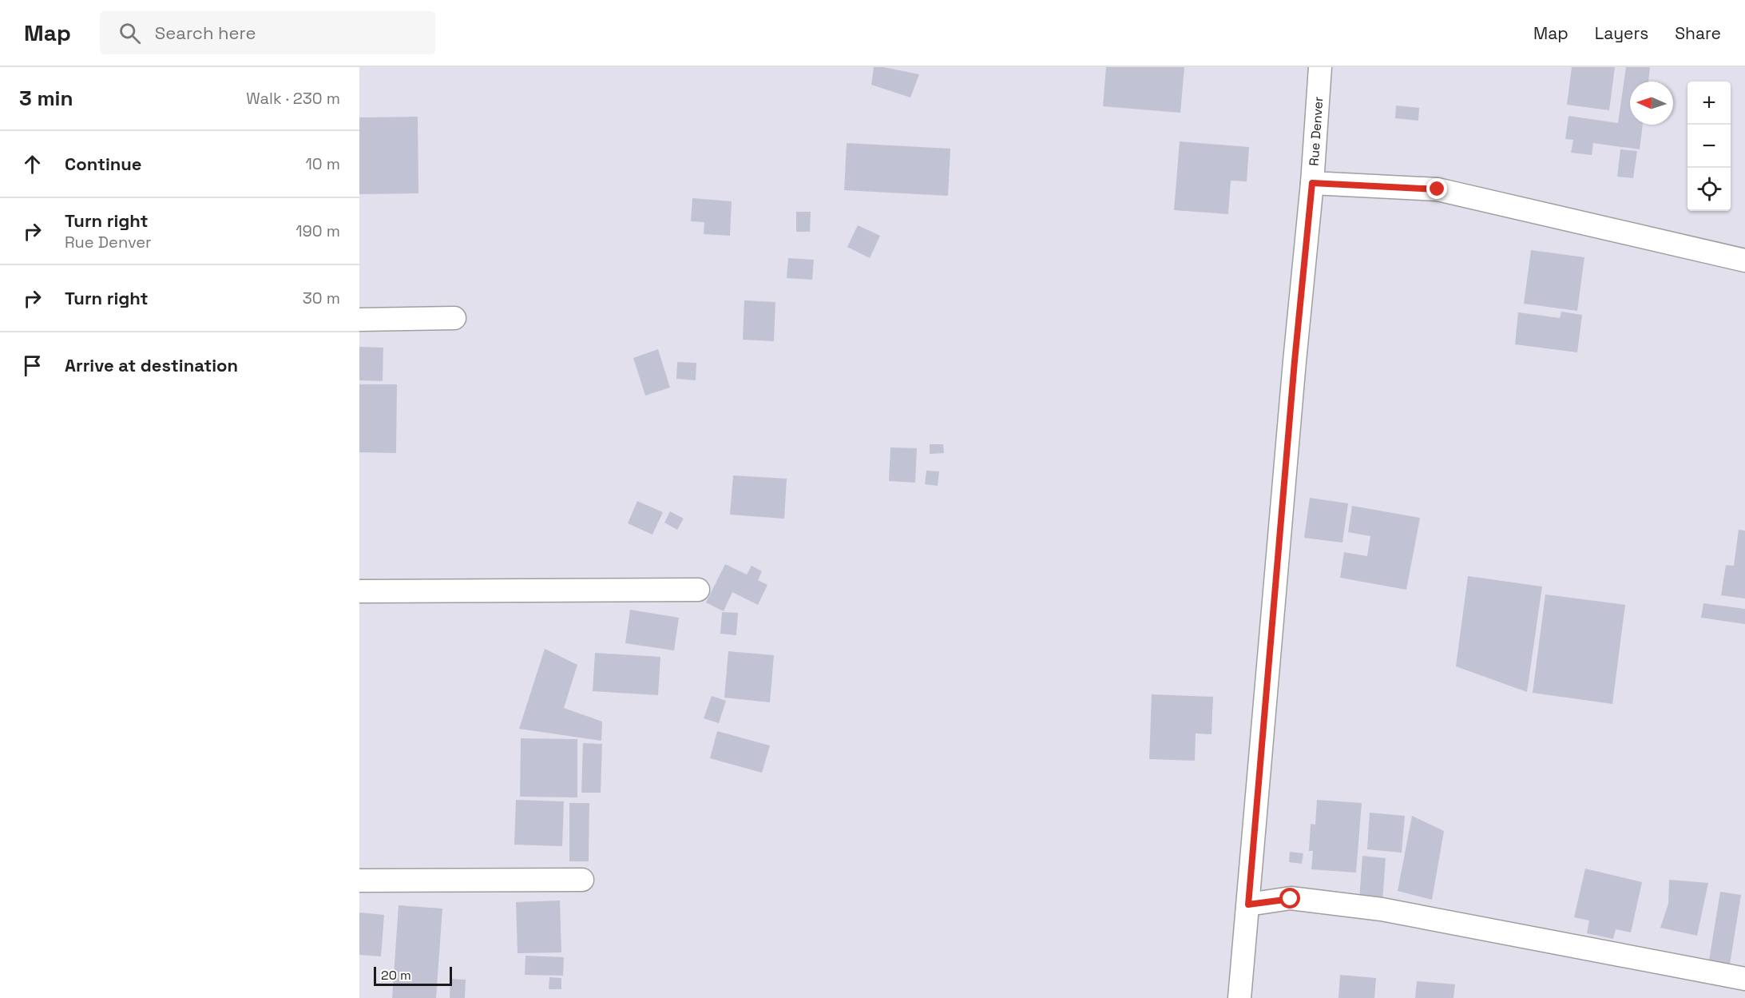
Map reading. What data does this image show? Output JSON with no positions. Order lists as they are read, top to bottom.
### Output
{
  "streets": {
    "street": ["Rue Denver"]
  },
  "scale_bar": "20 m",
  "north": "left",
  "page": {
    "header": "Map",
    "search": "Search here",
    "nav": ["Map", "Layers", "Share"],
    "heading": ["3 min", "Walk · 230 m"],
    "map_buttons": ["+", "−"],
    "list": [
      ["Continue", "10 m"],
      ["Turn right", "Rue Denver", "190 m"],
      ["Turn right", "30 m"],
      "Arrive at destination"
    ],
    "scale": "20 m"
  }
}
